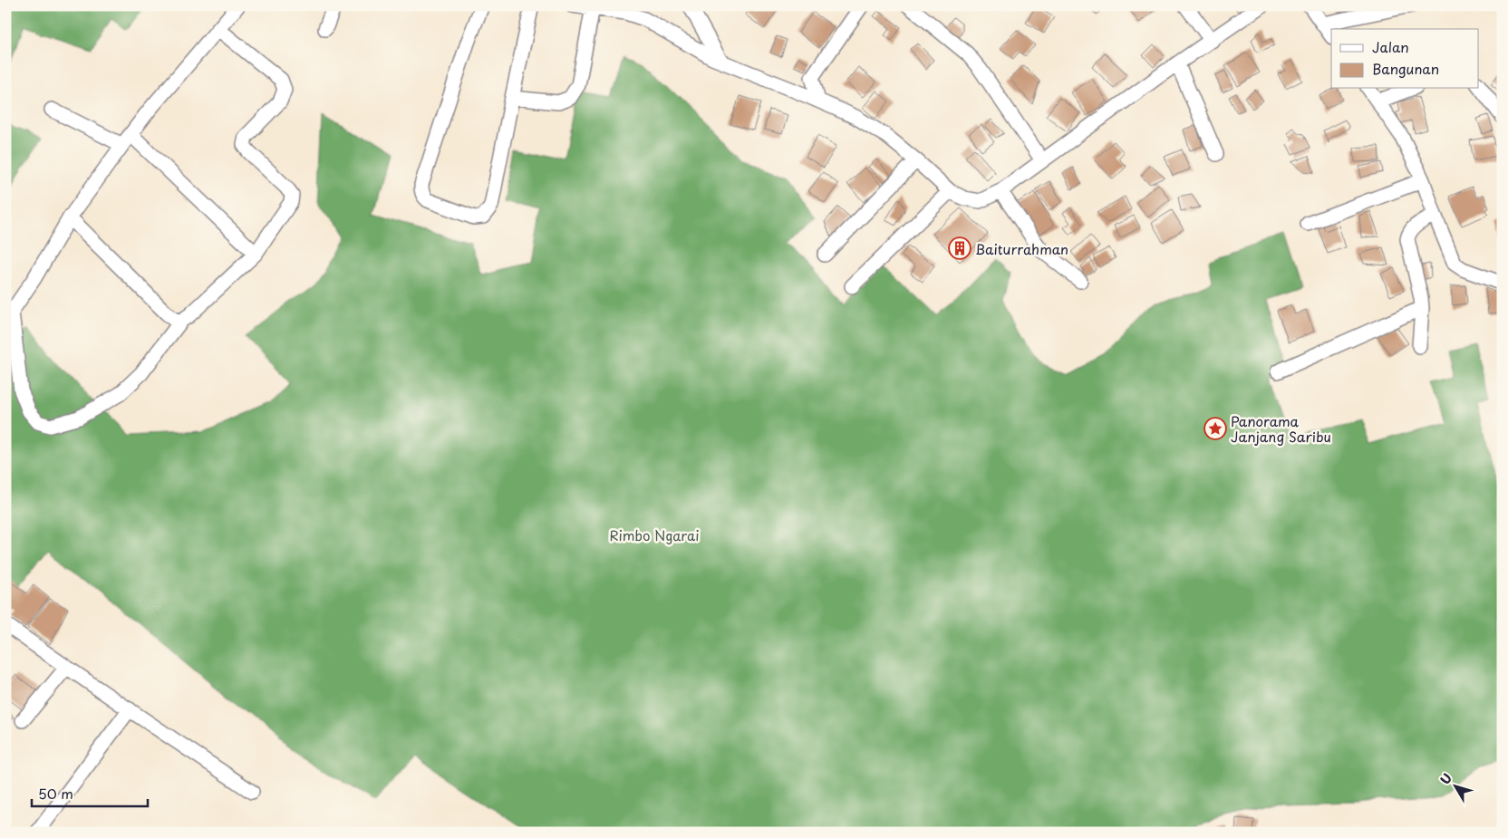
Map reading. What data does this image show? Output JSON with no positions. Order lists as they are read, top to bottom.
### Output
{
  "parks": ["Rimbo Ngarai"],
  "places": {
    "building": ["Baiturrahman"],
    "place": ["Panorama Janjang Saribu"]
  },
  "legend": ["Jalan", "Bangunan"],
  "scale_bar": "50 m",
  "north": "top left"
}
